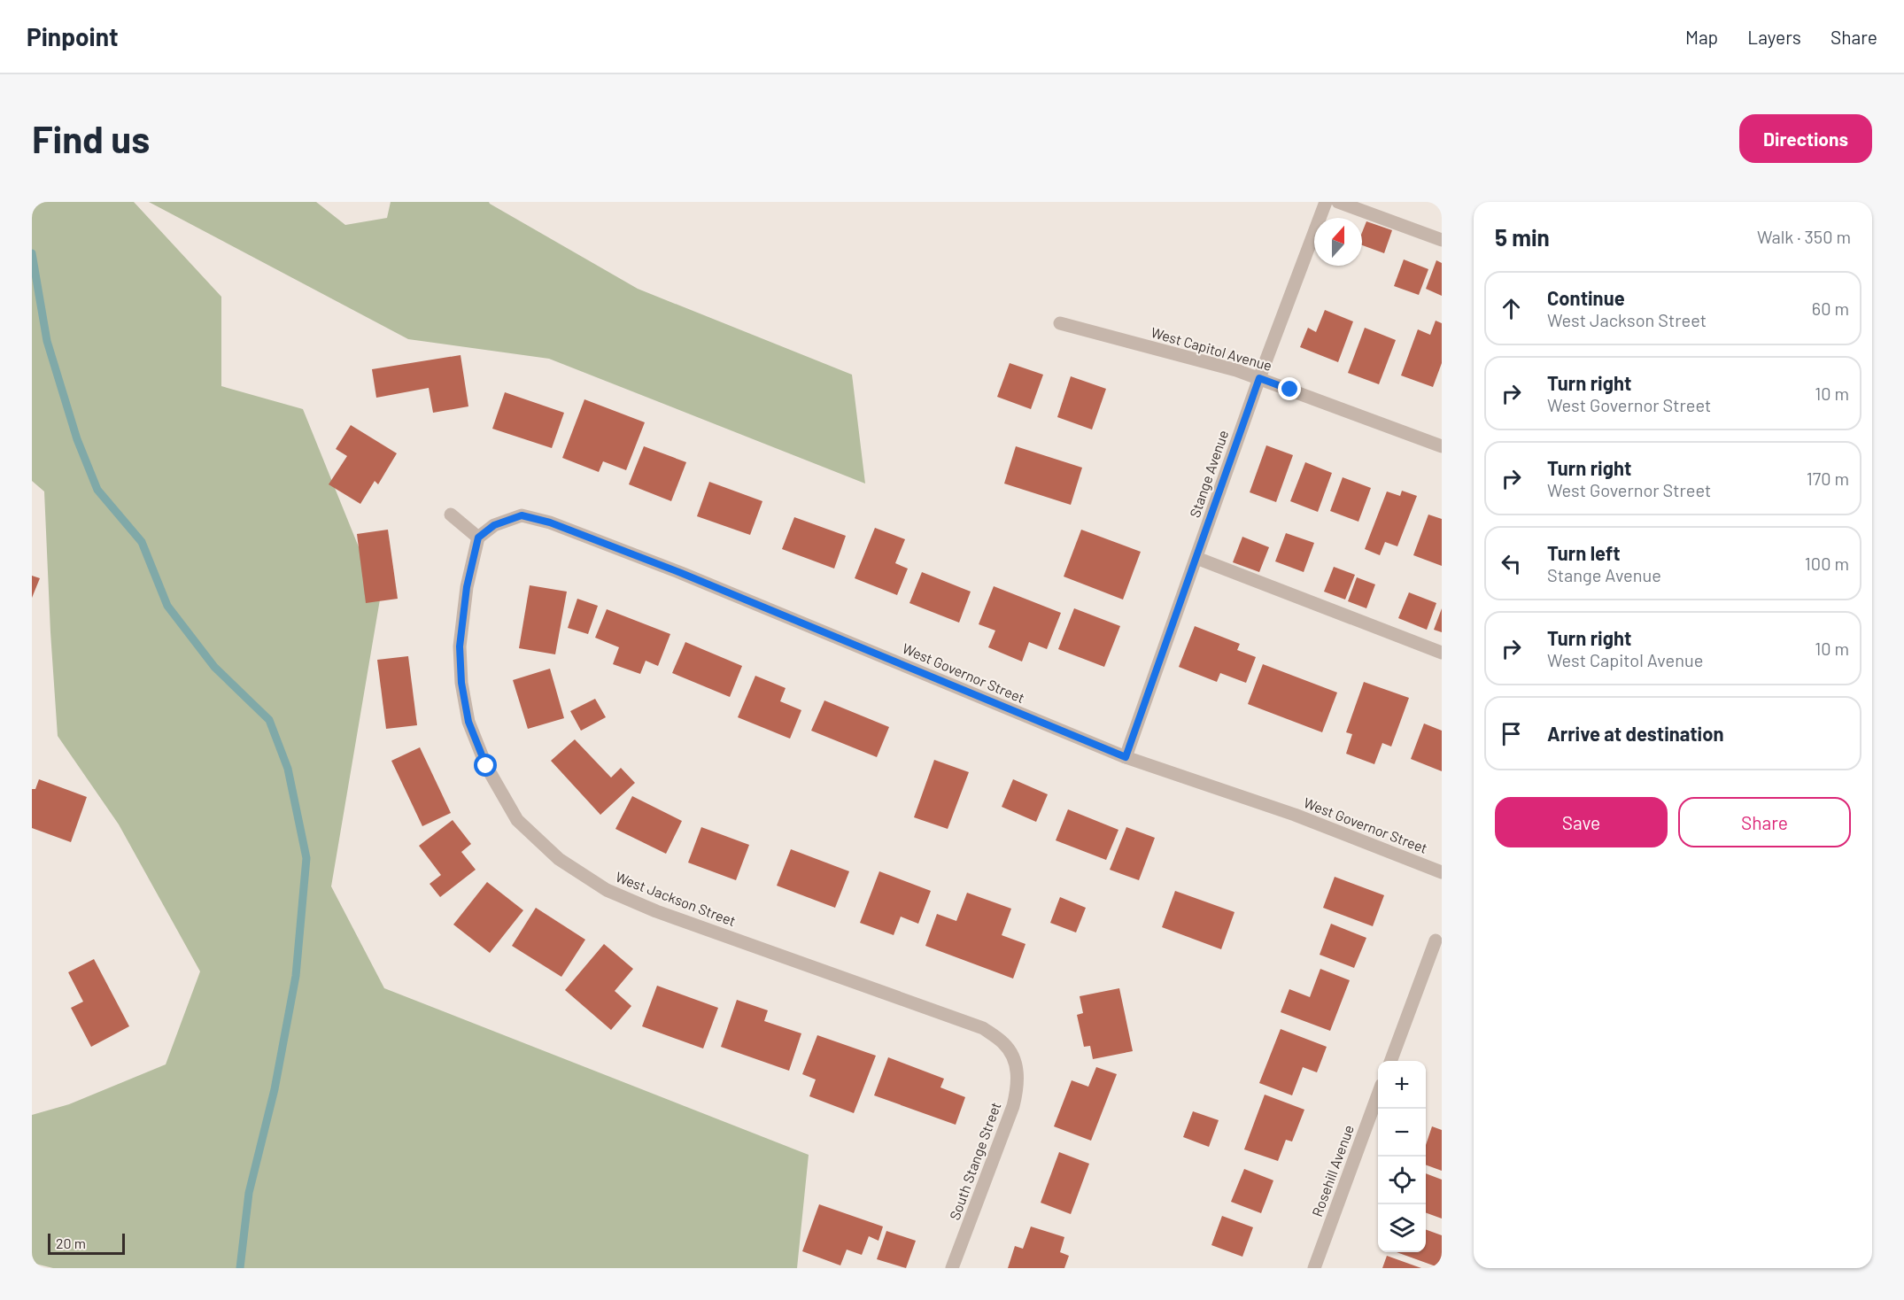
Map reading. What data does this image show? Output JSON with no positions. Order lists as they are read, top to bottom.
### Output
{
  "streets": {
    "street": [
      "West Capitol Avenue",
      "Stange Avenue",
      "West Governor Street",
      "West Jackson Street",
      "South Stange Street",
      "Rosehill Avenue"
    ]
  },
  "crossings": [
    ["West Capitol Avenue", "Stange Avenue"],
    ["Stange Avenue", "West Governor Street"],
    ["West Governor Street", "West Jackson Street"],
    ["West Jackson Street", "South Stange Street"]
  ],
  "scale_bar": "20 m",
  "north": "top",
  "page": {
    "header": "Pinpoint",
    "nav": ["Map", "Layers", "Share"],
    "buttons": [
      "Directions",
      ["Save", "Share"]
    ],
    "title": "Find us",
    "heading": ["5 min", "Walk · 350 m"],
    "list": [
      ["Continue", "West Jackson Street", "60 m"],
      ["Turn right", "West Governor Street", "10 m"],
      ["Turn right", "West Governor Street", "170 m"],
      ["Turn left", "Stange Avenue", "100 m"],
      ["Turn right", "West Capitol Avenue", "10 m"],
      "Arrive at destination"
    ],
    "map_buttons": ["+", "−"],
    "scale": "20 m"
  }
}
